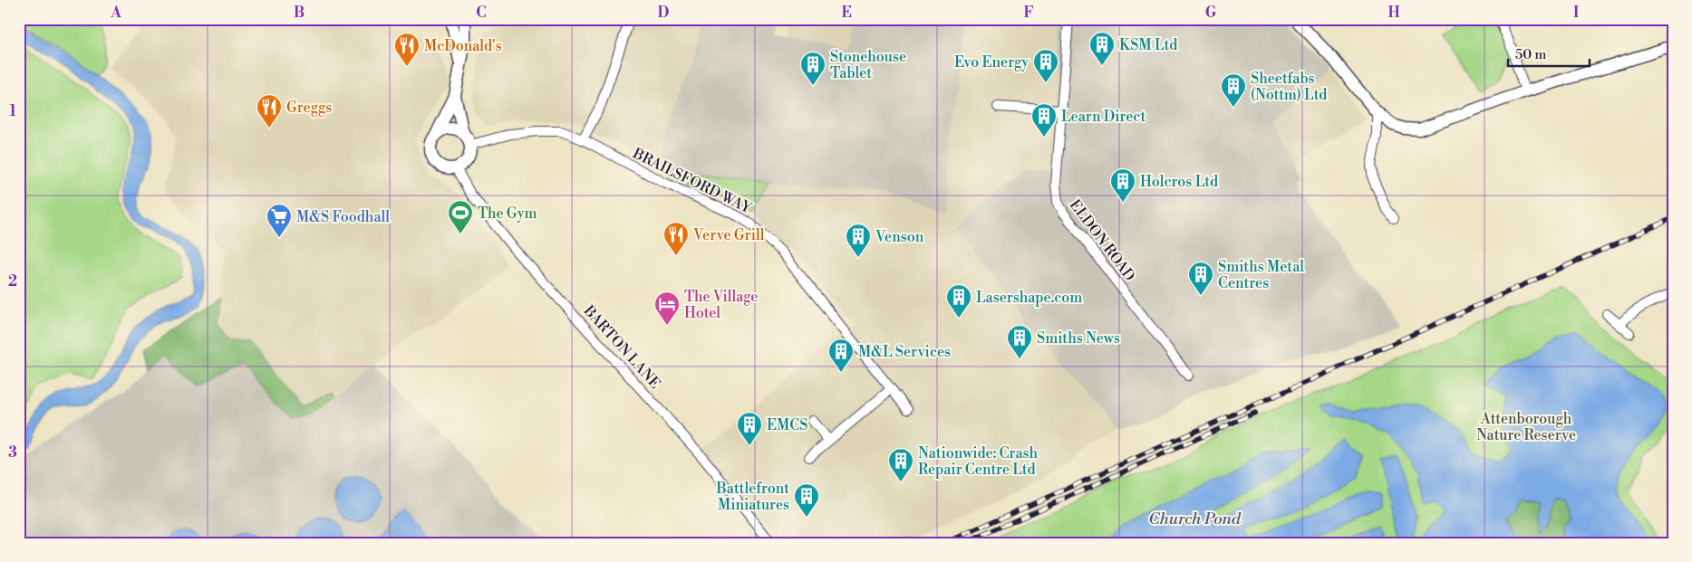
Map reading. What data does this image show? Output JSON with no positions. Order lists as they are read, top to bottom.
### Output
{
  "streets": {
    "street": ["BRAILSFORD WAY", "ELDON ROAD", "BARTON LANE"]
  },
  "crossings": [
    ["BRAILSFORD WAY", "BARTON LANE"]
  ],
  "water": ["Church Pond"],
  "parks": ["Attenborough Nature Reserve"],
  "places": {
    "building": [
      "KSM Ltd",
      "Evo Energy",
      "Stonehouse Tablet",
      "Sheetfabs (Nottm) Ltd",
      "Learn Direct",
      "Holcros Ltd",
      "Venson",
      "Smiths Metal Centres",
      "Lasershape.com",
      "Smiths News",
      "M&L Services",
      "EMCS",
      "Nationwide: Crash Repair Centre Ltd",
      "Battlefront Miniatures"
    ],
    "restaurant": ["McDonald's", "Greggs", "Verve Grill"],
    "sports": ["The Gym"],
    "supermarket": ["M&S Foodhall"],
    "hotel": ["The Village Hotel"]
  },
  "scale_bar": "50 m",
  "grid": {
    "columns": [
      "A",
      "B",
      "C",
      "D",
      "E",
      "F",
      "G",
      "H",
      "I"
    ],
    "rows": ["1", "2", "3"]
  }
}
